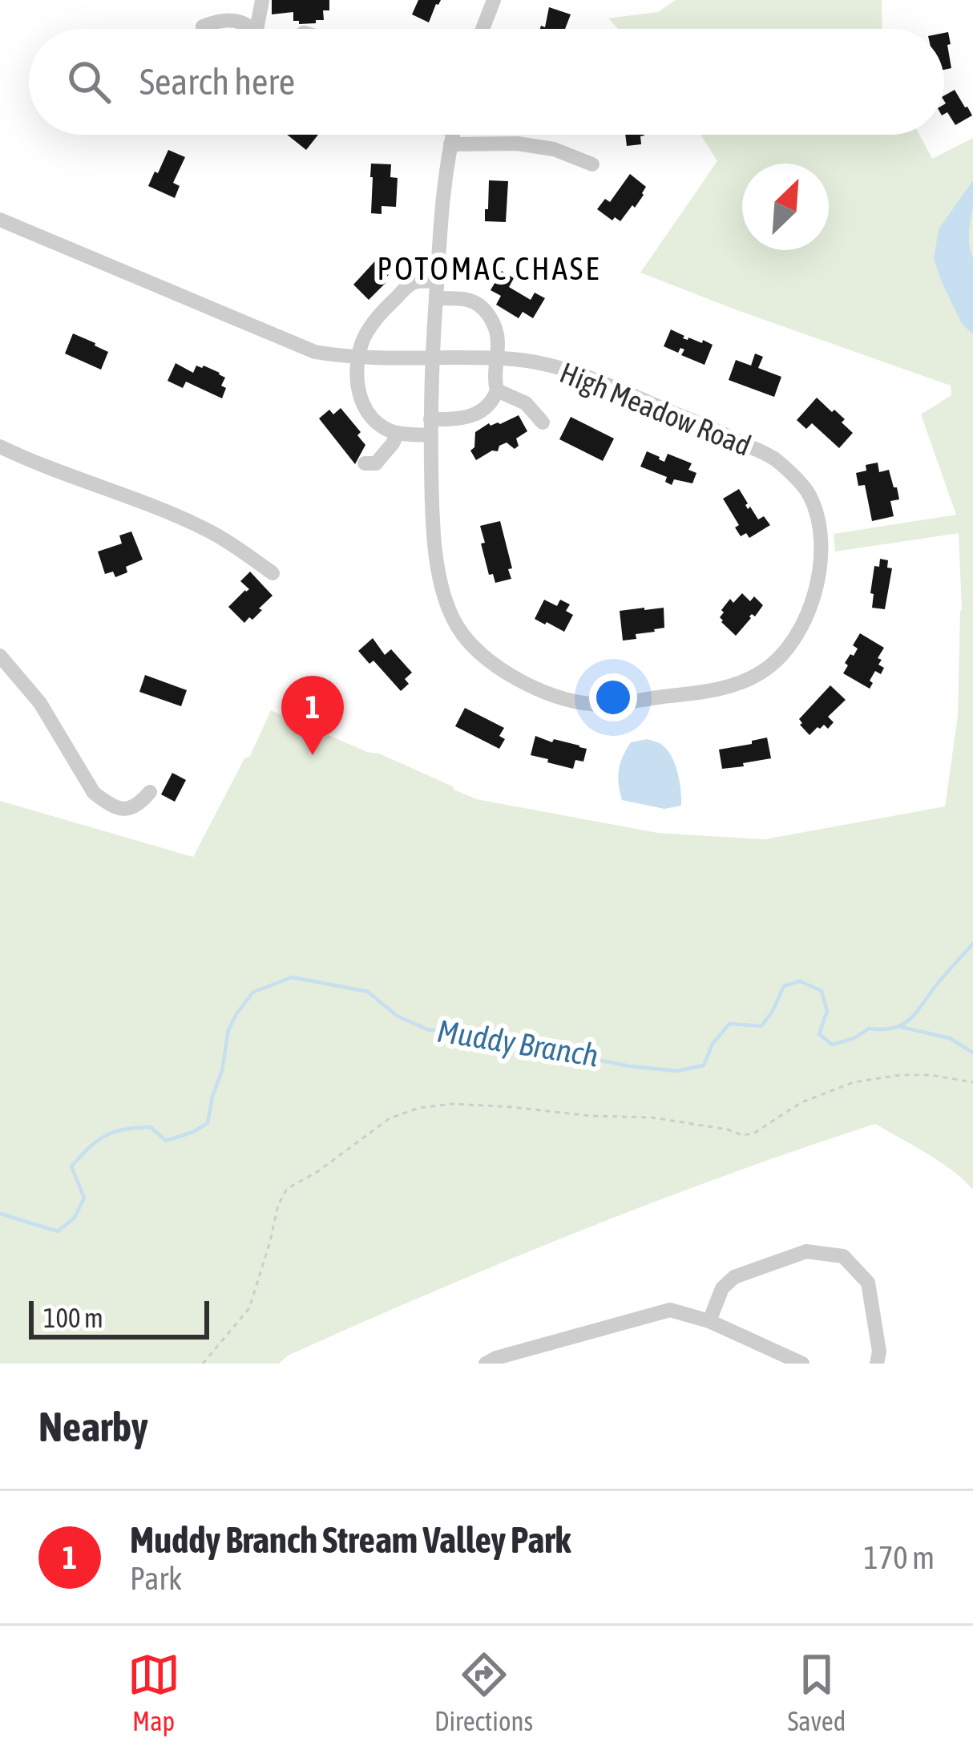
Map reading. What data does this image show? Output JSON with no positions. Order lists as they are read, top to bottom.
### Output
{
  "streets": {
    "street": ["High Meadow Road"]
  },
  "districts": ["POTOMAC CHASE"],
  "water": ["Muddy Branch"],
  "scale_bar": "100 m",
  "north": "top right",
  "page": {
    "search": "Search here",
    "pins": "1",
    "scale": "100 m",
    "heading": "Nearby",
    "list": [
      {
        "mark": "1",
        "name": "Muddy Branch Stream Valley Park",
        "note": "Park",
        "value": "170 m"
      }
    ],
    "nav": ["Map", "Directions", "Saved"]
  }
}
